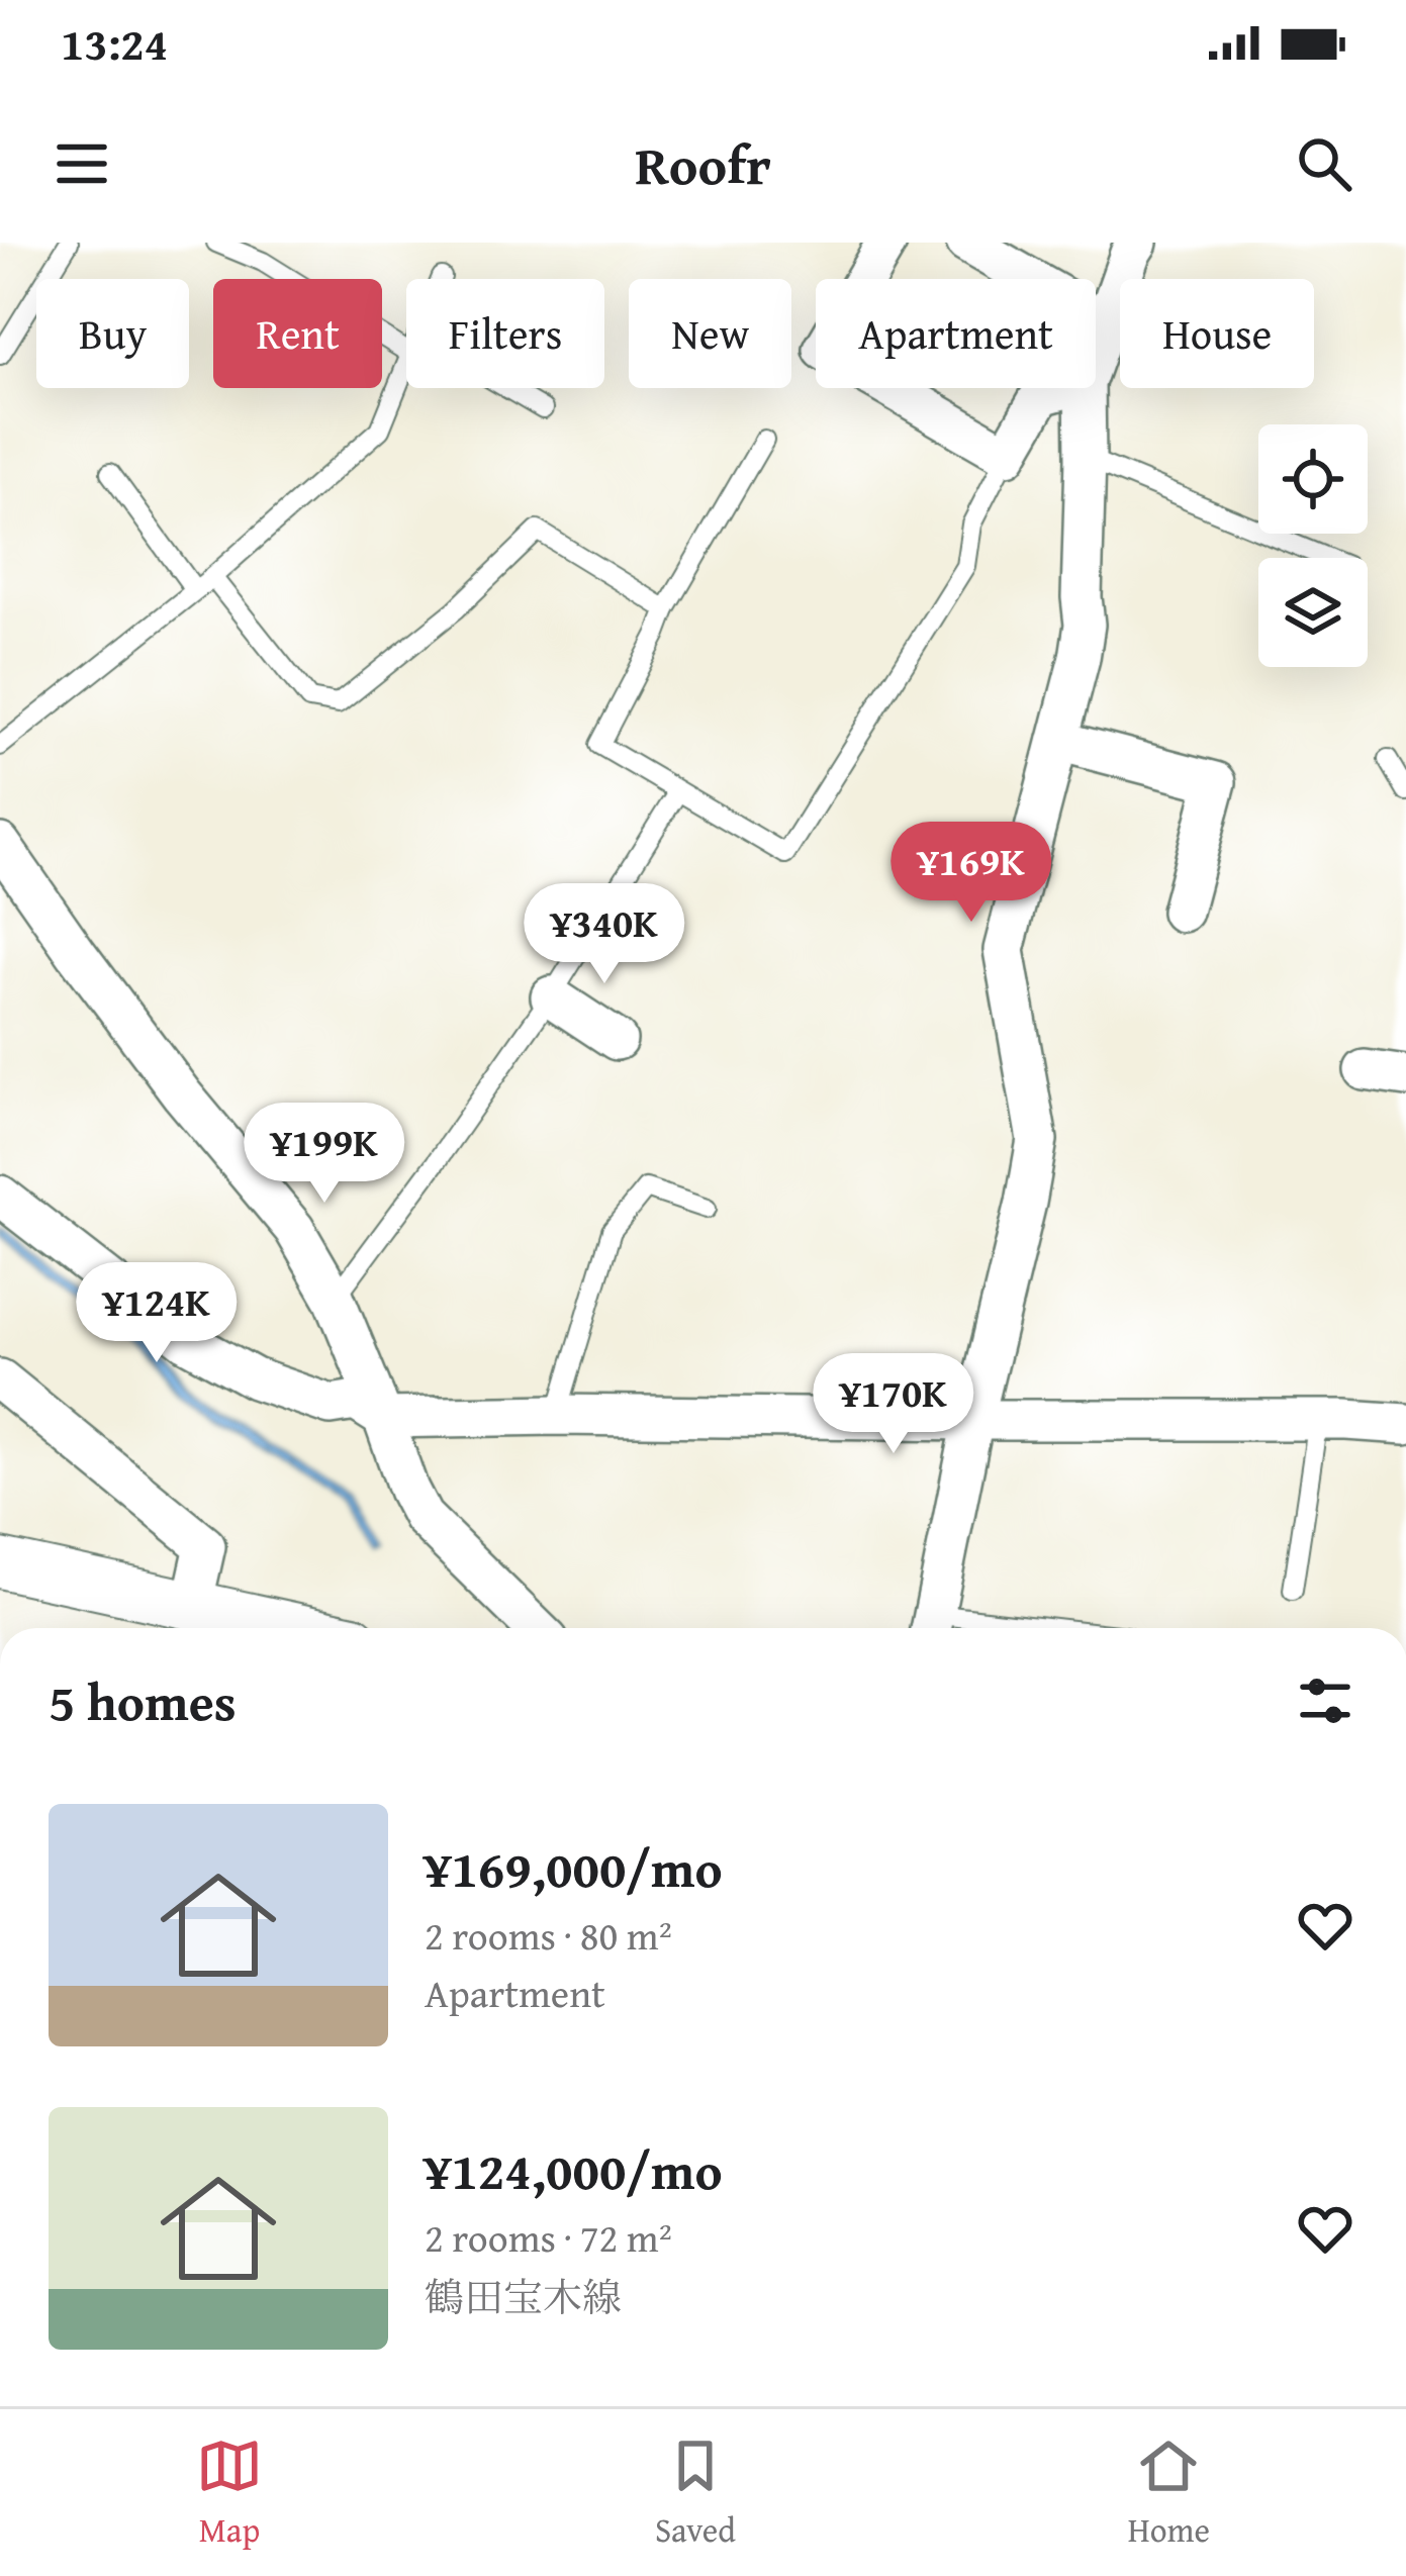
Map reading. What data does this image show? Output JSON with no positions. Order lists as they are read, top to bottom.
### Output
{
  "page": {
    "status": "13:24",
    "header": "Roofr",
    "chip": [
      "Buy",
      "Rent",
      "Filters",
      "New",
      "Apartment",
      "House"
    ],
    "price": [
      "¥169K",
      "¥340K",
      "¥199K",
      "¥124K",
      "¥170K"
    ],
    "heading": "5 homes",
    "list": [
      {
        "name": "¥169,000/mo",
        "note": "2 rooms · 80 m² · Apartment"
      },
      {
        "name": "¥124,000/mo",
        "note": "2 rooms · 72 m² · 鶴田宝木線"
      }
    ],
    "tabs": ["Map", "Saved", "Home"]
  }
}
